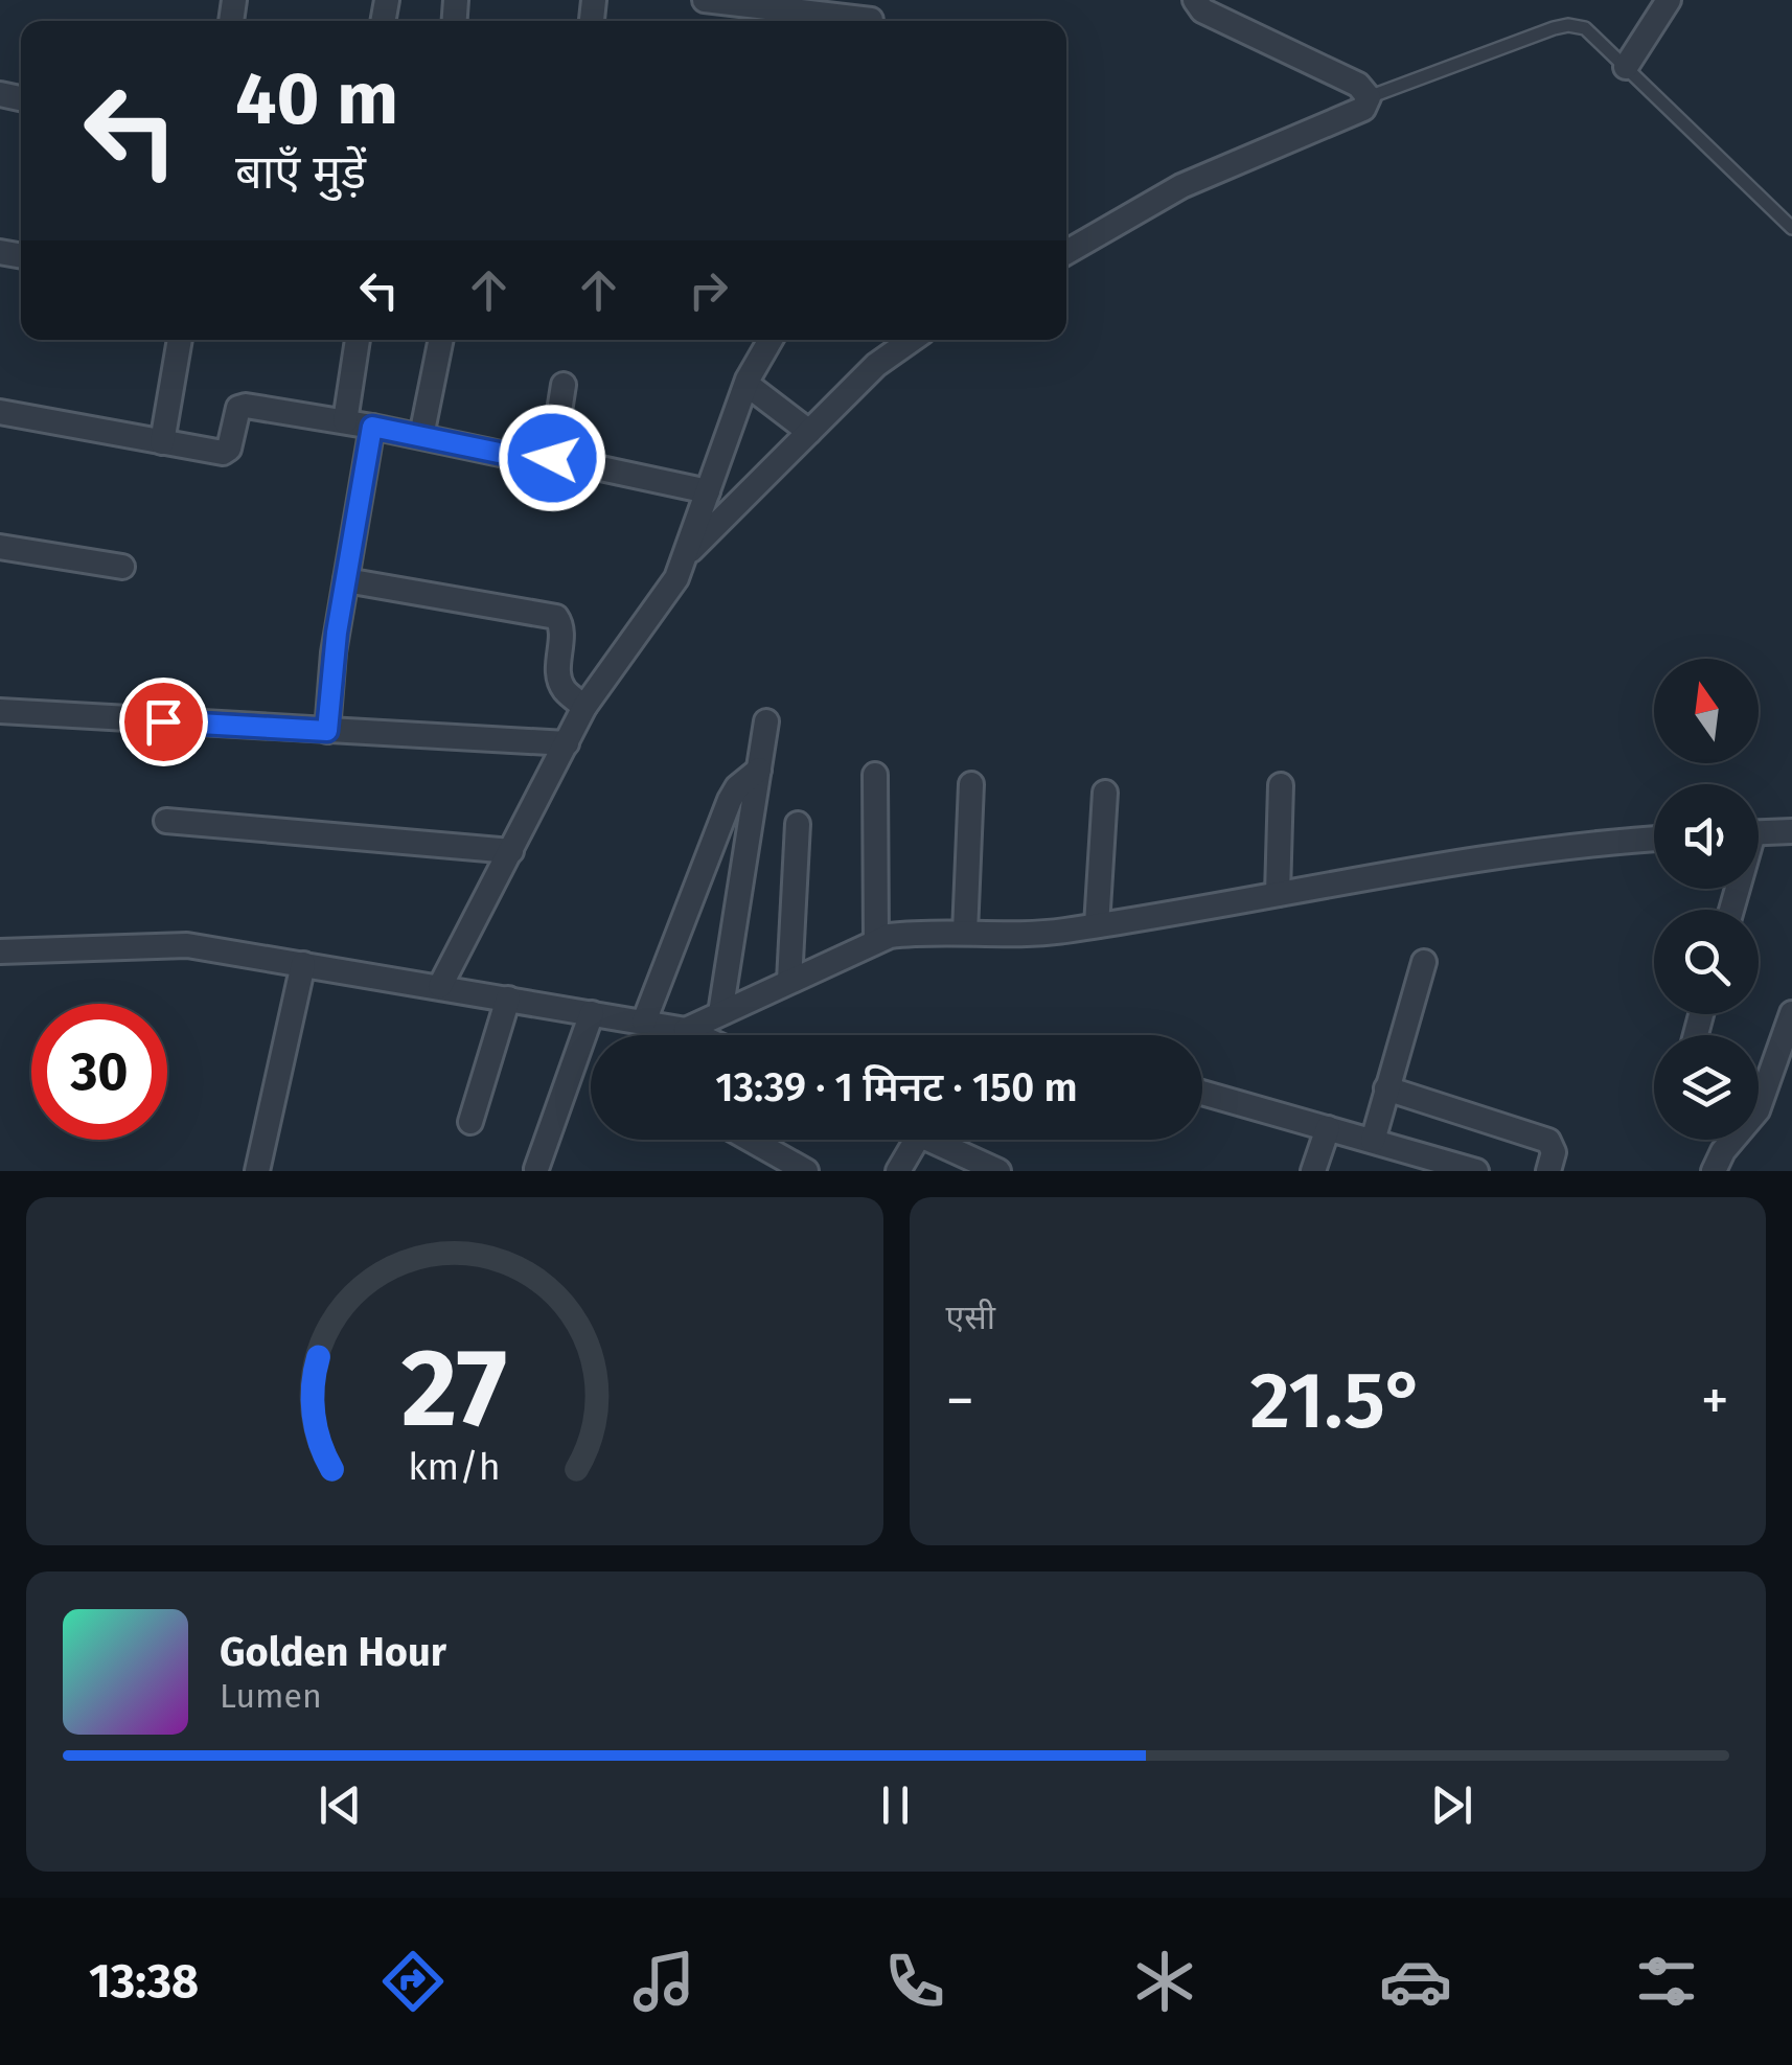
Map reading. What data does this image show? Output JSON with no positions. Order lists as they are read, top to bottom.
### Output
{
  "north": "top",
  "page": {
    "turn": ["40 m", "बाएँ मुड़ें"],
    "limit": "30",
    "trip": "13:39 · 1 मिनट · 150 m",
    "tile": "एसी",
    "heat": ["−", "21.5°", "+"],
    "song": ["Golden Hour", "Lumen"],
    "tabs": "13:38",
    "gauge": ["27", "km/h"]
  }
}
